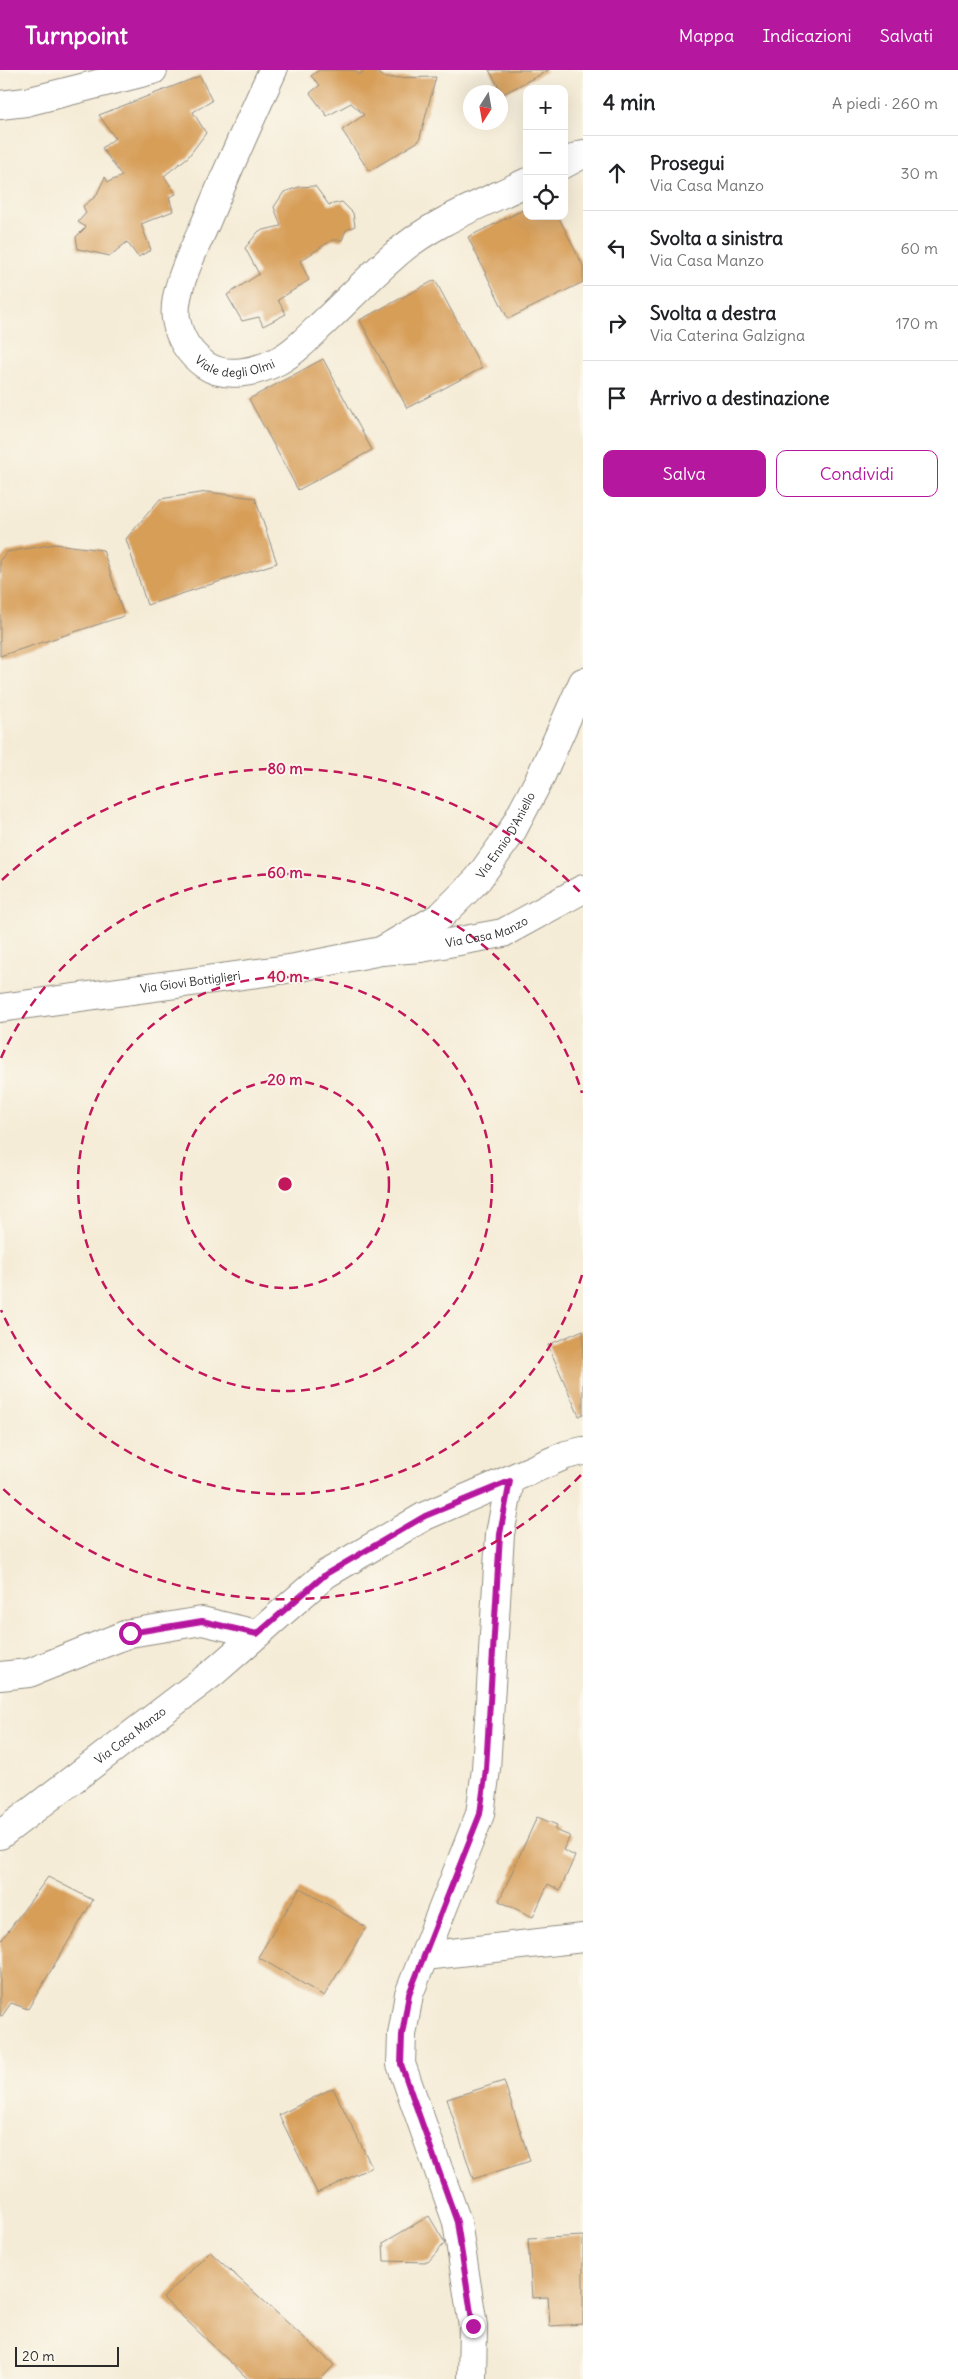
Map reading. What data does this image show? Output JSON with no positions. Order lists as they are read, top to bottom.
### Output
{
  "streets": {
    "street": [
      "Viale degli Olmi",
      "Via Ennio D'Aniello",
      "Via Casa Manzo",
      "Via Giovi Bottiglieri"
    ]
  },
  "crossings": [
    ["Via Ennio D'Aniello", "Via Casa Manzo"],
    ["Via Ennio D'Aniello", "Via Giovi Bottiglieri"],
    ["Via Casa Manzo", "Via Giovi Bottiglieri"]
  ],
  "scale_bar": "20 m",
  "north": "bottom",
  "page": {
    "header": "Turnpoint",
    "nav": ["Mappa", "Indicazioni", "Salvati"],
    "heading": ["4 min", "A piedi · 260 m"],
    "map_buttons": ["+", "−"],
    "list": [
      ["Prosegui", "Via Casa Manzo", "30 m"],
      ["Svolta a sinistra", "Via Casa Manzo", "60 m"],
      ["Svolta a destra", "Via Caterina Galzigna", "170 m"],
      "Arrivo a destinazione"
    ],
    "buttons": ["Salva", "Condividi"],
    "scale": "20 m"
  },
  "rings": [
    "80 m",
    "60 m",
    "40 m",
    "20 m"
  ]
}
